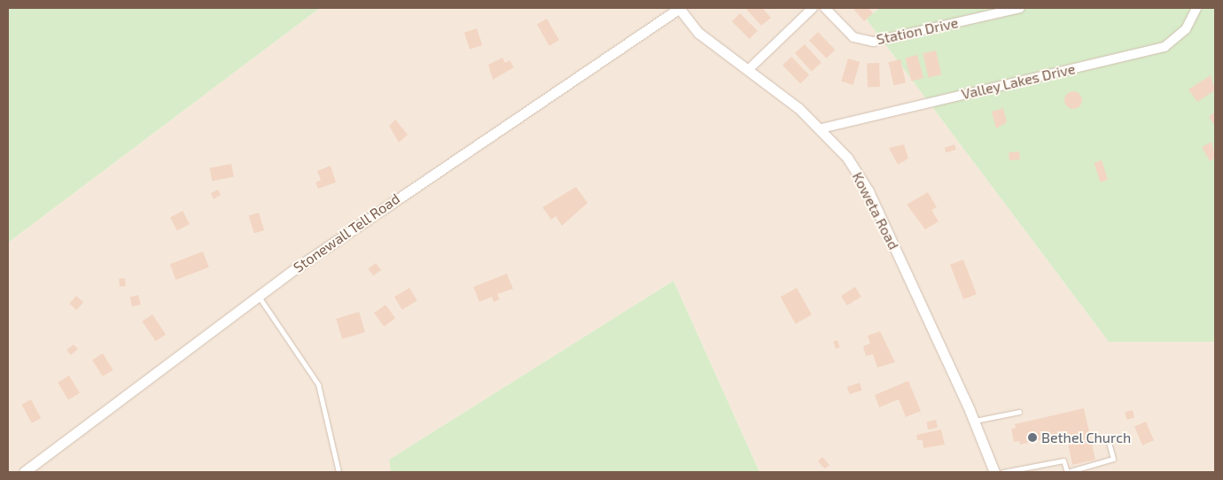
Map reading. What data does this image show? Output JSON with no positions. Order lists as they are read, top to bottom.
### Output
{
  "streets": {
    "street": [
      "Station Drive",
      "Valley Lakes Drive",
      "Koweta Road",
      "Stonewall Tell Road"
    ]
  },
  "crossings": [
    ["Valley Lakes Drive", "Koweta Road"],
    ["Koweta Road", "Stonewall Tell Road"]
  ],
  "places": ["Bethel Church"]
}
